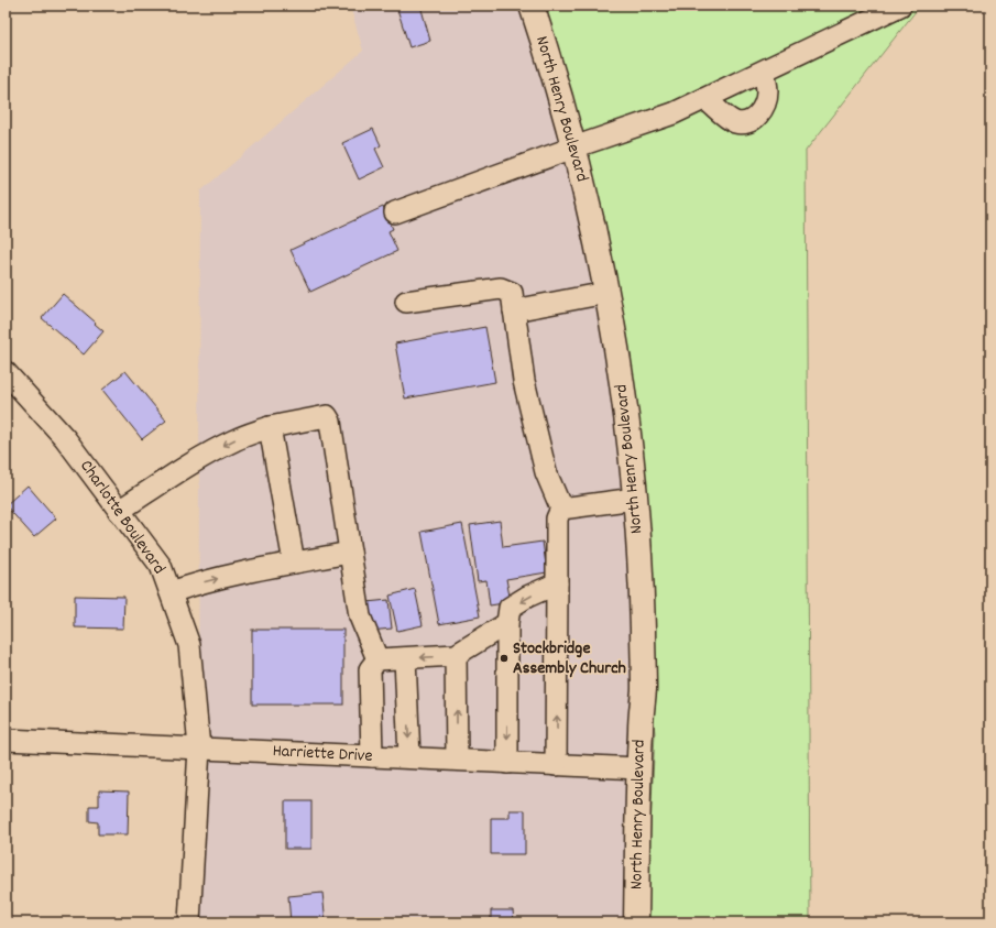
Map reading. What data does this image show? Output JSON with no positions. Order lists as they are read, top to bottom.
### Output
{
  "streets": {
    "highway": ["North Henry Boulevard"],
    "street": ["Charlotte Boulevard", "Harriette Drive"]
  },
  "crossings": [
    ["North Henry Boulevard", "Harriette Drive"],
    ["Charlotte Boulevard", "Harriette Drive"]
  ],
  "places": ["Stockbridge Assembly Church"]
}
